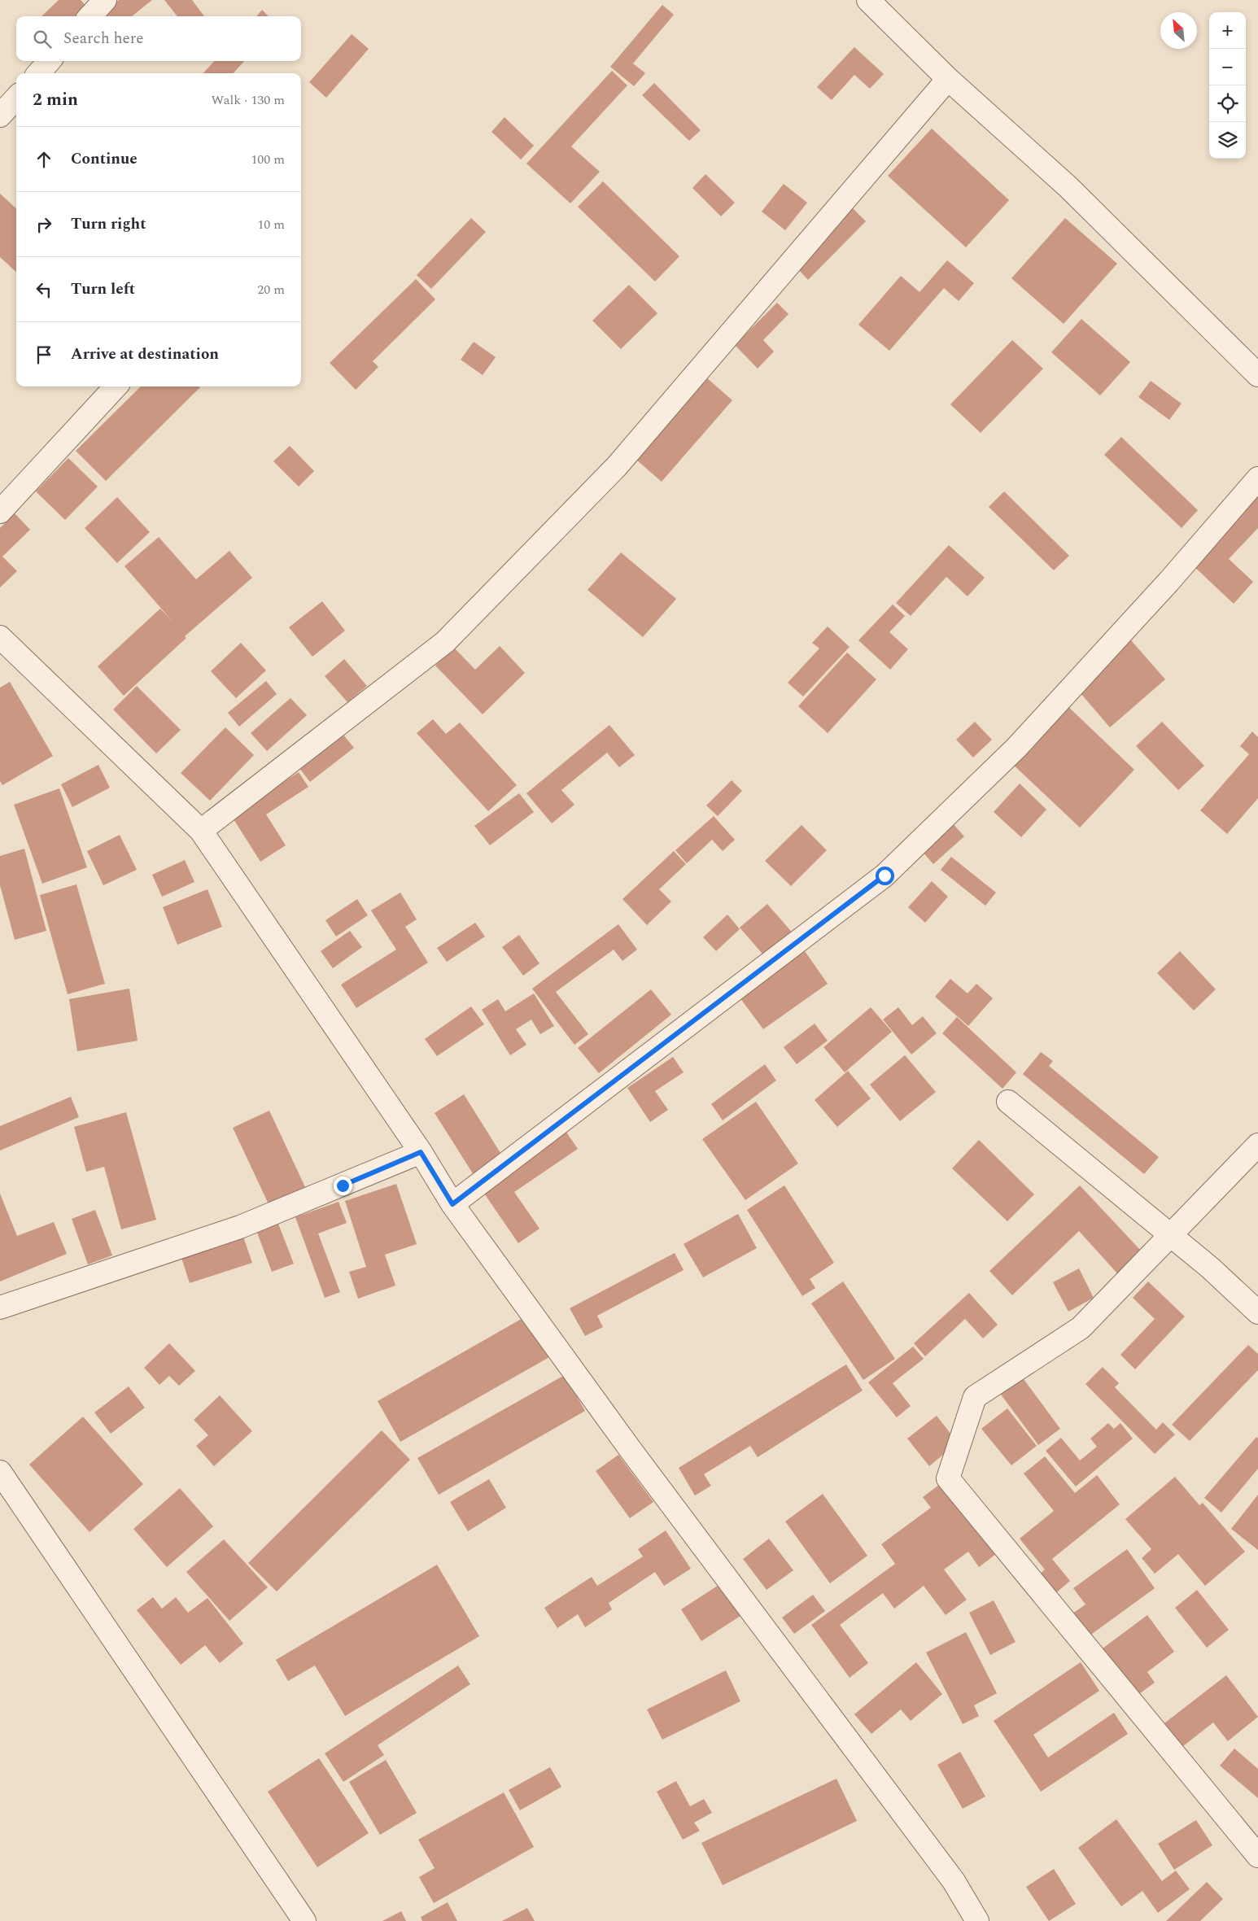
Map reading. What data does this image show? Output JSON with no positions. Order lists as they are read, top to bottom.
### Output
{
  "north": "top left",
  "page": {
    "map_buttons": ["+", "−"],
    "search": "Search here",
    "heading": ["2 min", "Walk · 130 m"],
    "list": [
      ["Continue", "100 m"],
      ["Turn right", "10 m"],
      ["Turn left", "20 m"],
      "Arrive at destination"
    ]
  }
}
